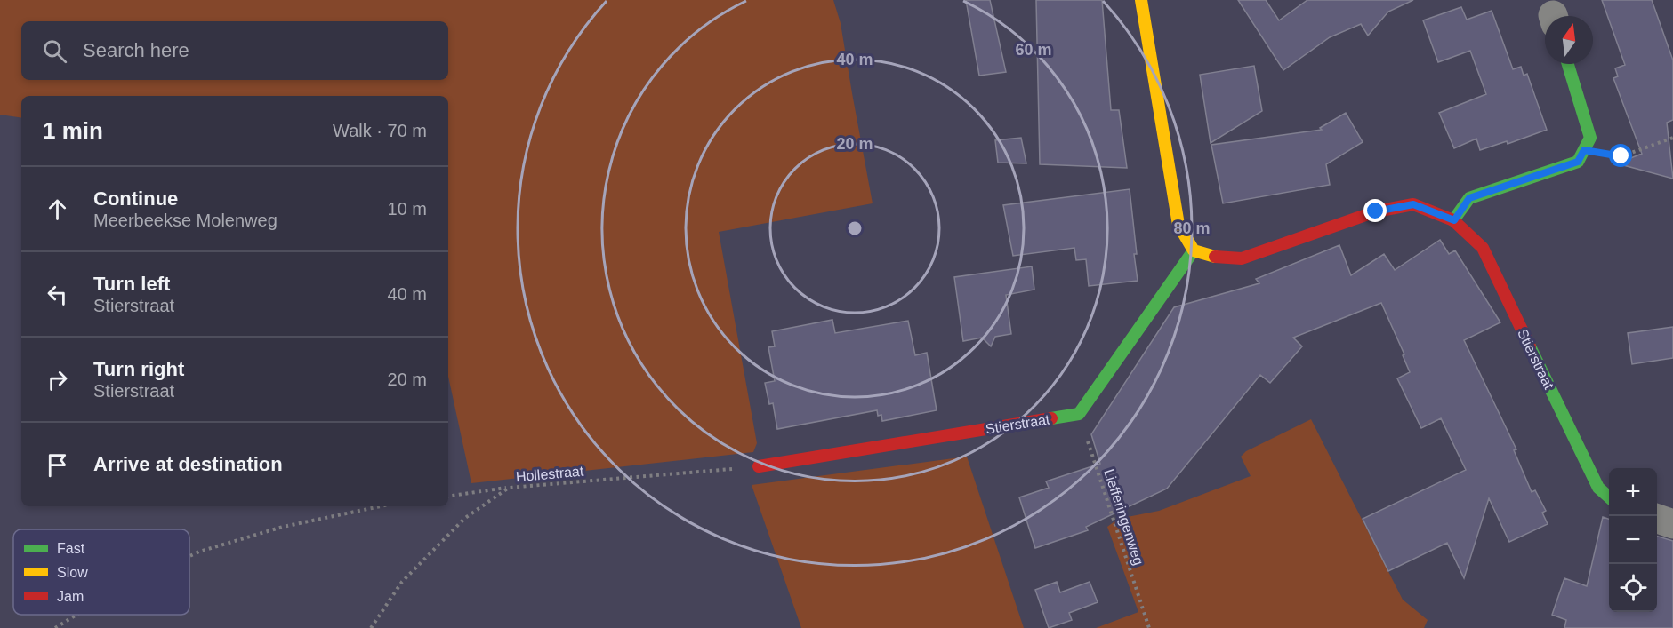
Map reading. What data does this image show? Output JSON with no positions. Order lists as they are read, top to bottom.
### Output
{
  "streets": {
    "street": ["Stierstraat"],
    "path": ["Hollestraat", "Liefferingenweg"]
  },
  "crossings": [
    ["Stierstraat", "Hollestraat"],
    ["Stierstraat", "Liefferingenweg"]
  ],
  "legend": ["Fast", "Slow", "Jam"],
  "north": "top",
  "page": {
    "search": "Search here",
    "heading": ["1 min", "Walk · 70 m"],
    "list": [
      ["Continue", "Meerbeekse Molenweg", "10 m"],
      ["Turn left", "Stierstraat", "40 m"],
      ["Turn right", "Stierstraat", "20 m"],
      "Arrive at destination"
    ],
    "map_buttons": ["+", "−"]
  },
  "rings": [
    "60 m",
    "40 m",
    "20 m",
    "80 m"
  ]
}
